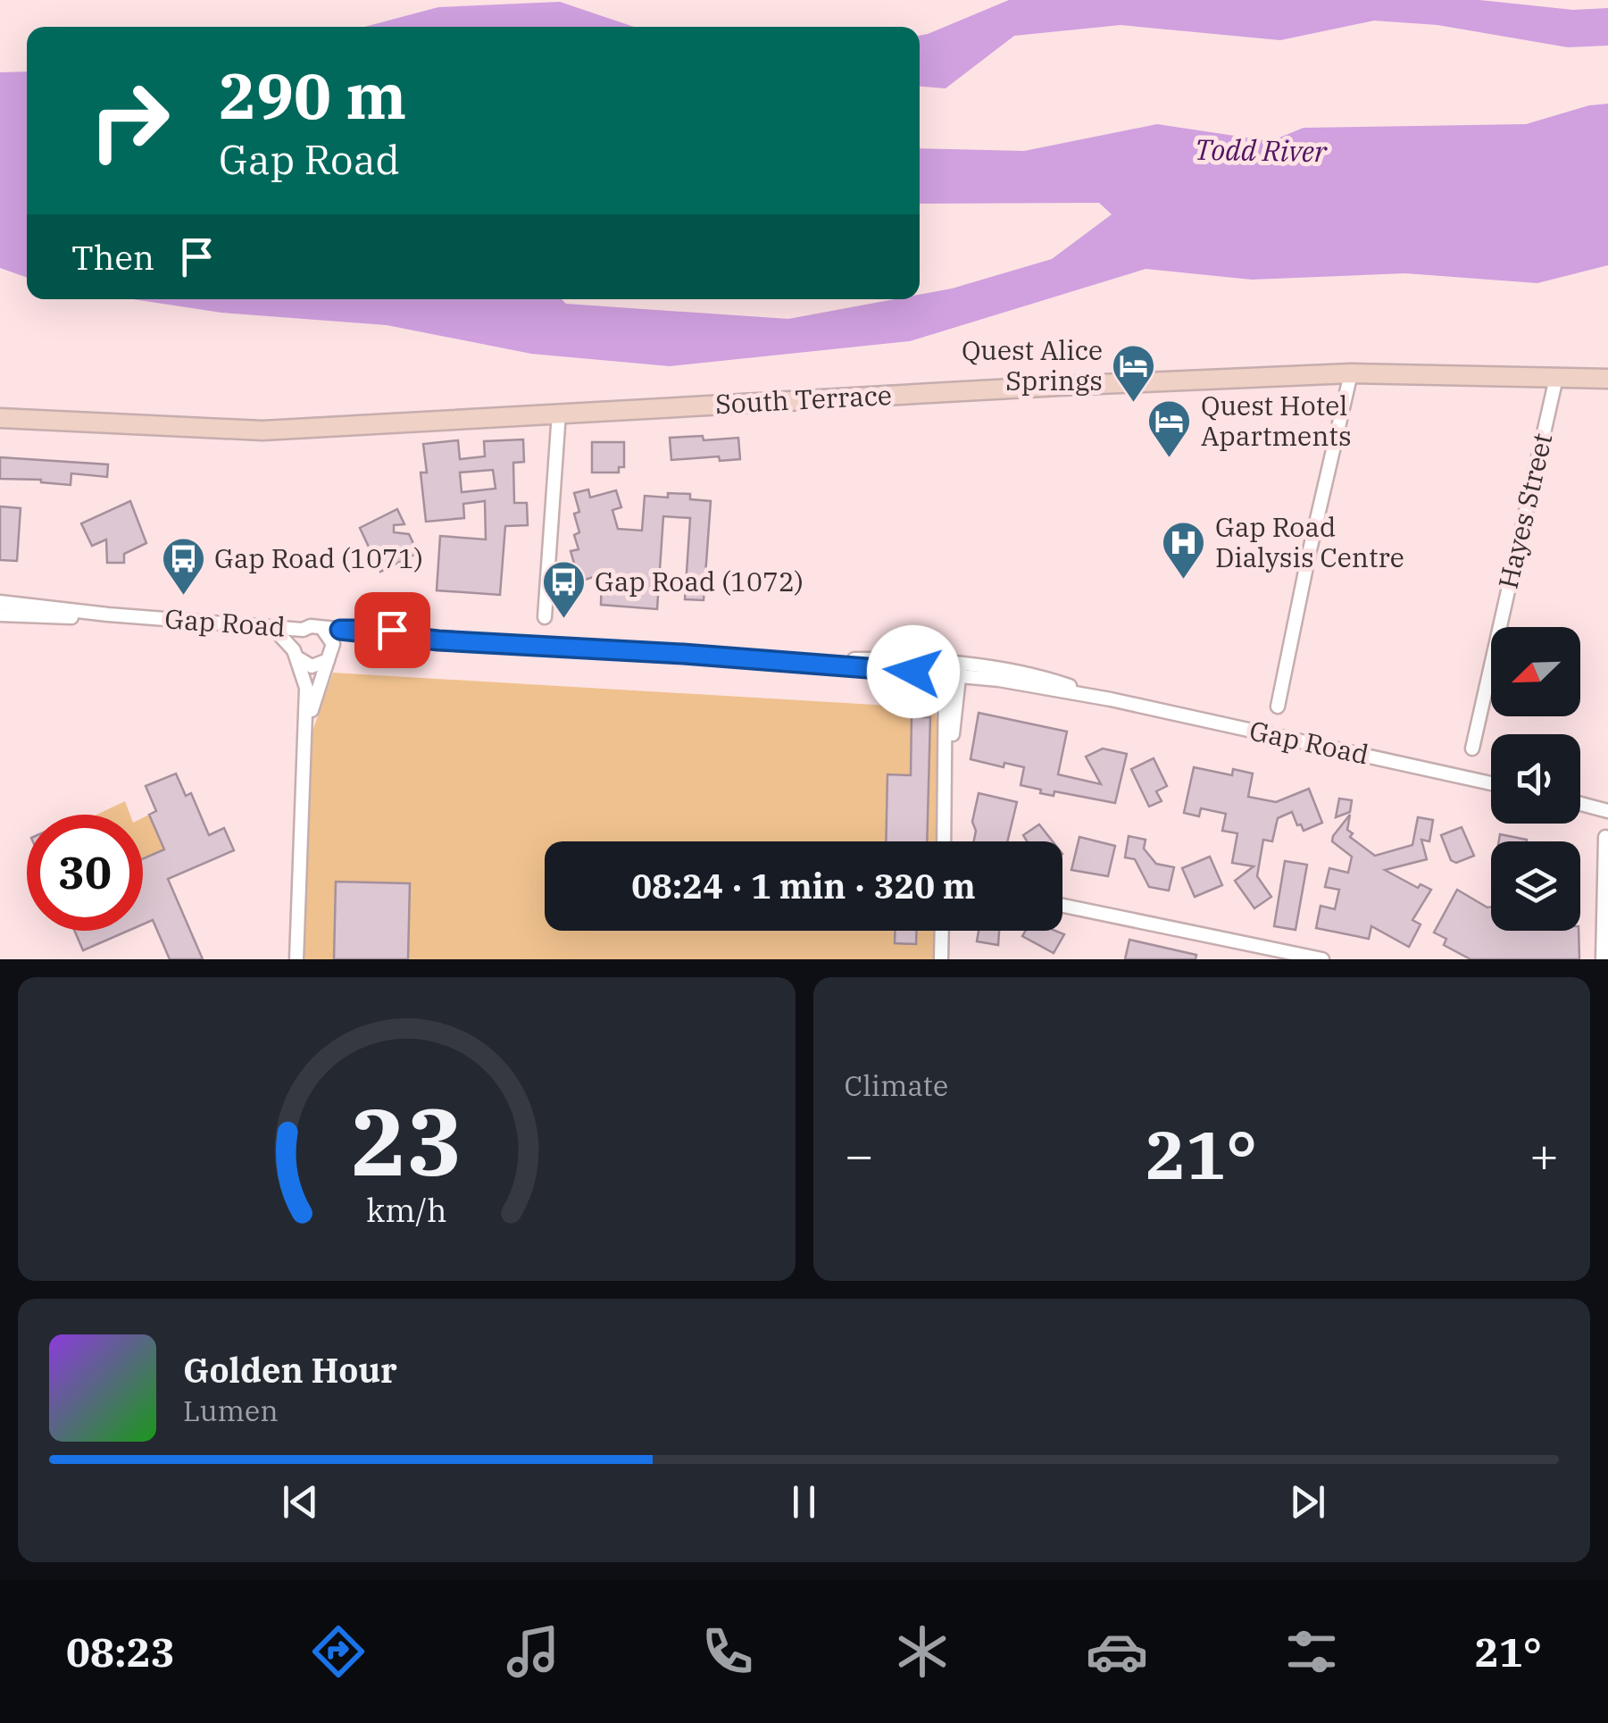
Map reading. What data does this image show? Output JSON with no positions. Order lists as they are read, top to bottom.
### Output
{
  "streets": {
    "street": ["South Terrace", "Hayes Street", "Gap Road"]
  },
  "crossings": [
    ["South Terrace", "Hayes Street"]
  ],
  "water": ["Todd River"],
  "places": {
    "hotel": ["Quest Alice Springs", "Quest Hotel Apartments"],
    "hospital": ["Gap Road Dialysis Centre"],
    "bus stop": ["Gap Road (1071)", "Gap Road (1072)"]
  },
  "north": "bottom left",
  "page": {
    "turn": ["290 m", "Gap Road"],
    "then": "Then",
    "limit": "30",
    "trip": "08:24 · 1 min · 320 m",
    "tile": "Climate",
    "heat": ["−", "21°", "+"],
    "song": ["Golden Hour", "Lumen"],
    "tabs": ["08:23", "21°"],
    "gauge": ["23", "km/h"]
  }
}
